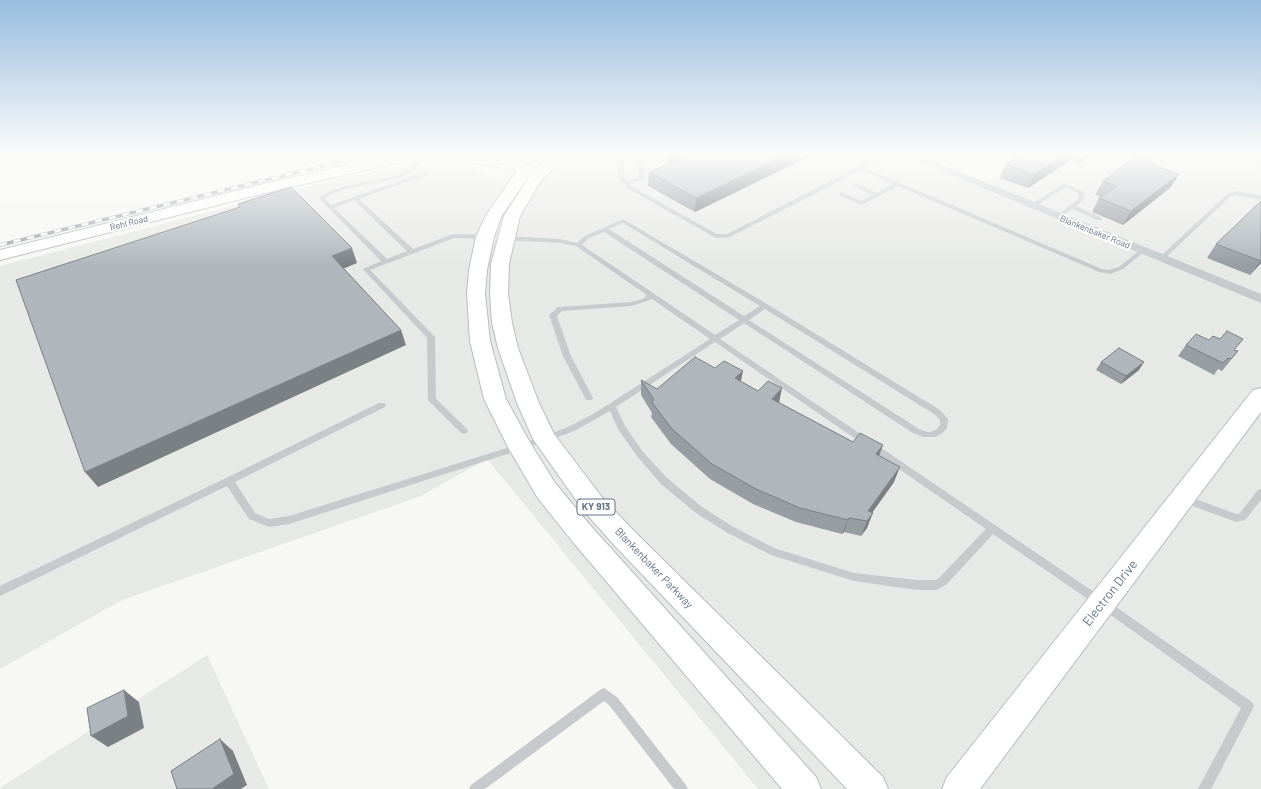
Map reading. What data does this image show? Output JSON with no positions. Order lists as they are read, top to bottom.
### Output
{
  "streets": {
    "main road": [
      "Rehl Road",
      "KY 913",
      "Blankenbaker Parkway",
      "Electron Drive"
    ],
    "street": ["Blankenbaker Road"]
  }
}
